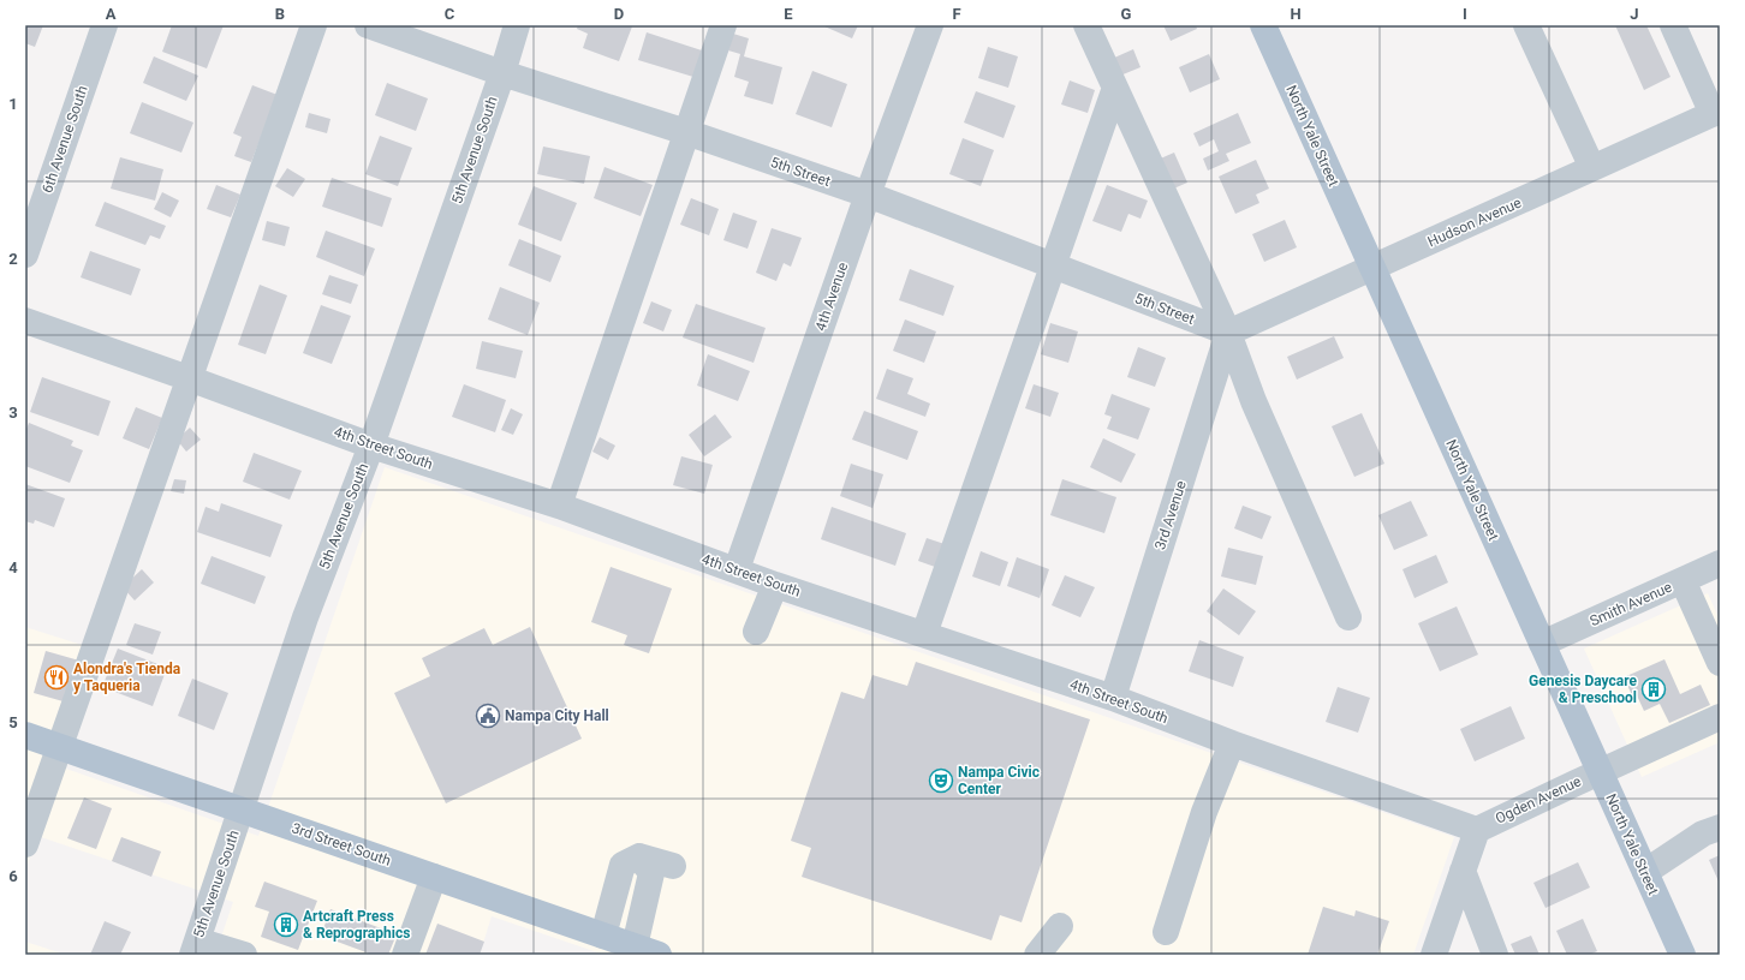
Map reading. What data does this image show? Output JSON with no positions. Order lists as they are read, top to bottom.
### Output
{
  "streets": {
    "main road": ["North Yale Street", "3rd Street South"],
    "street": [
      "6th Avenue South",
      "5th Avenue South",
      "5th Street",
      "Hudson Avenue",
      "4th Avenue",
      "4th Street South",
      "3rd Avenue",
      "Smith Avenue",
      "Ogden Avenue"
    ]
  },
  "crossings": [
    ["North Yale Street", "Hudson Avenue"],
    ["North Yale Street", "Smith Avenue"],
    ["North Yale Street", "Ogden Avenue"],
    ["5th Avenue South", "5th Street"],
    ["5th Avenue South", "4th Street South"],
    ["5th Avenue South", "3rd Street South"],
    ["5th Street", "Hudson Avenue"],
    ["5th Street", "4th Avenue"],
    ["5th Street", "3rd Avenue"],
    ["Hudson Avenue", "3rd Avenue"],
    ["4th Avenue", "4th Street South"],
    ["4th Street South", "3rd Avenue"],
    ["4th Street South", "Ogden Avenue"]
  ],
  "places": {
    "restaurant": ["Alondra's Tienda y Taqueria"],
    "building": ["Genesis Daycare & Preschool", "Artcraft Press & Reprographics"],
    "public building": ["Nampa City Hall"],
    "theatre": ["Nampa Civic Center"]
  },
  "grid": {
    "columns": [
      "A",
      "B",
      "C",
      "D",
      "E",
      "F",
      "G",
      "H",
      "I",
      "J"
    ],
    "rows": [
      "1",
      "2",
      "3",
      "4",
      "5",
      "6"
    ]
  }
}
